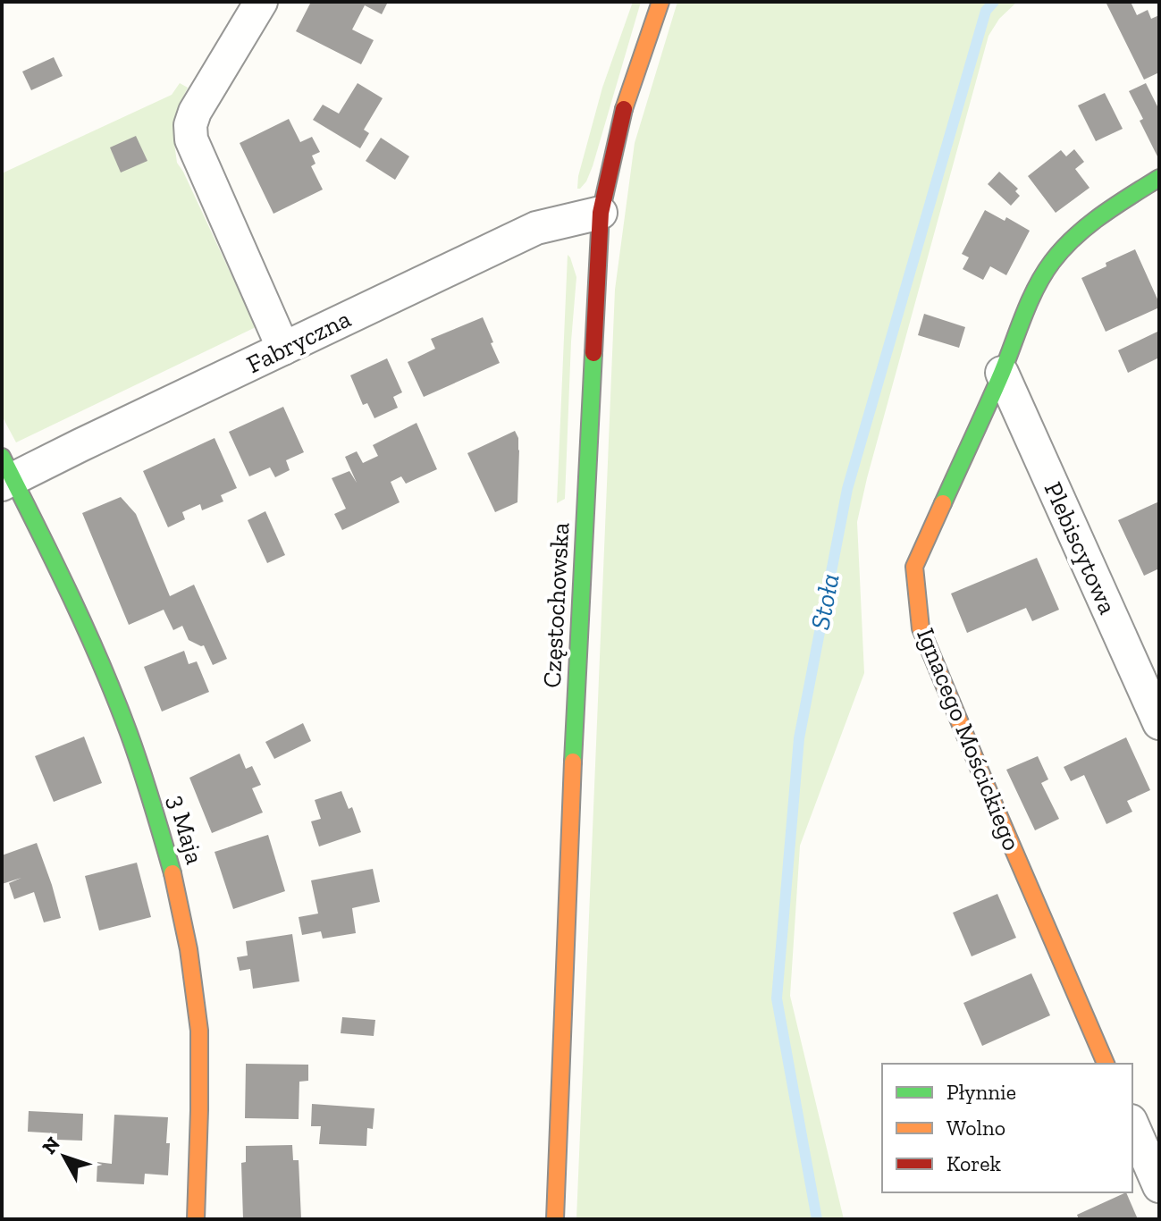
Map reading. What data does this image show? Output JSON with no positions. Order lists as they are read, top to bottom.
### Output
{
  "streets": {
    "street": [
      "Fabryczna",
      "Plebiscytowa",
      "Częstochowska",
      "Ignacego Mościckiego",
      "3 Maja"
    ]
  },
  "crossings": [
    ["Fabryczna", "Częstochowska"],
    ["Fabryczna", "3 Maja"],
    ["Plebiscytowa", "Ignacego Mościckiego"]
  ],
  "water": ["Stoła"],
  "legend": ["Płynnie", "Wolno", "Korek"],
  "north": "top left"
}
